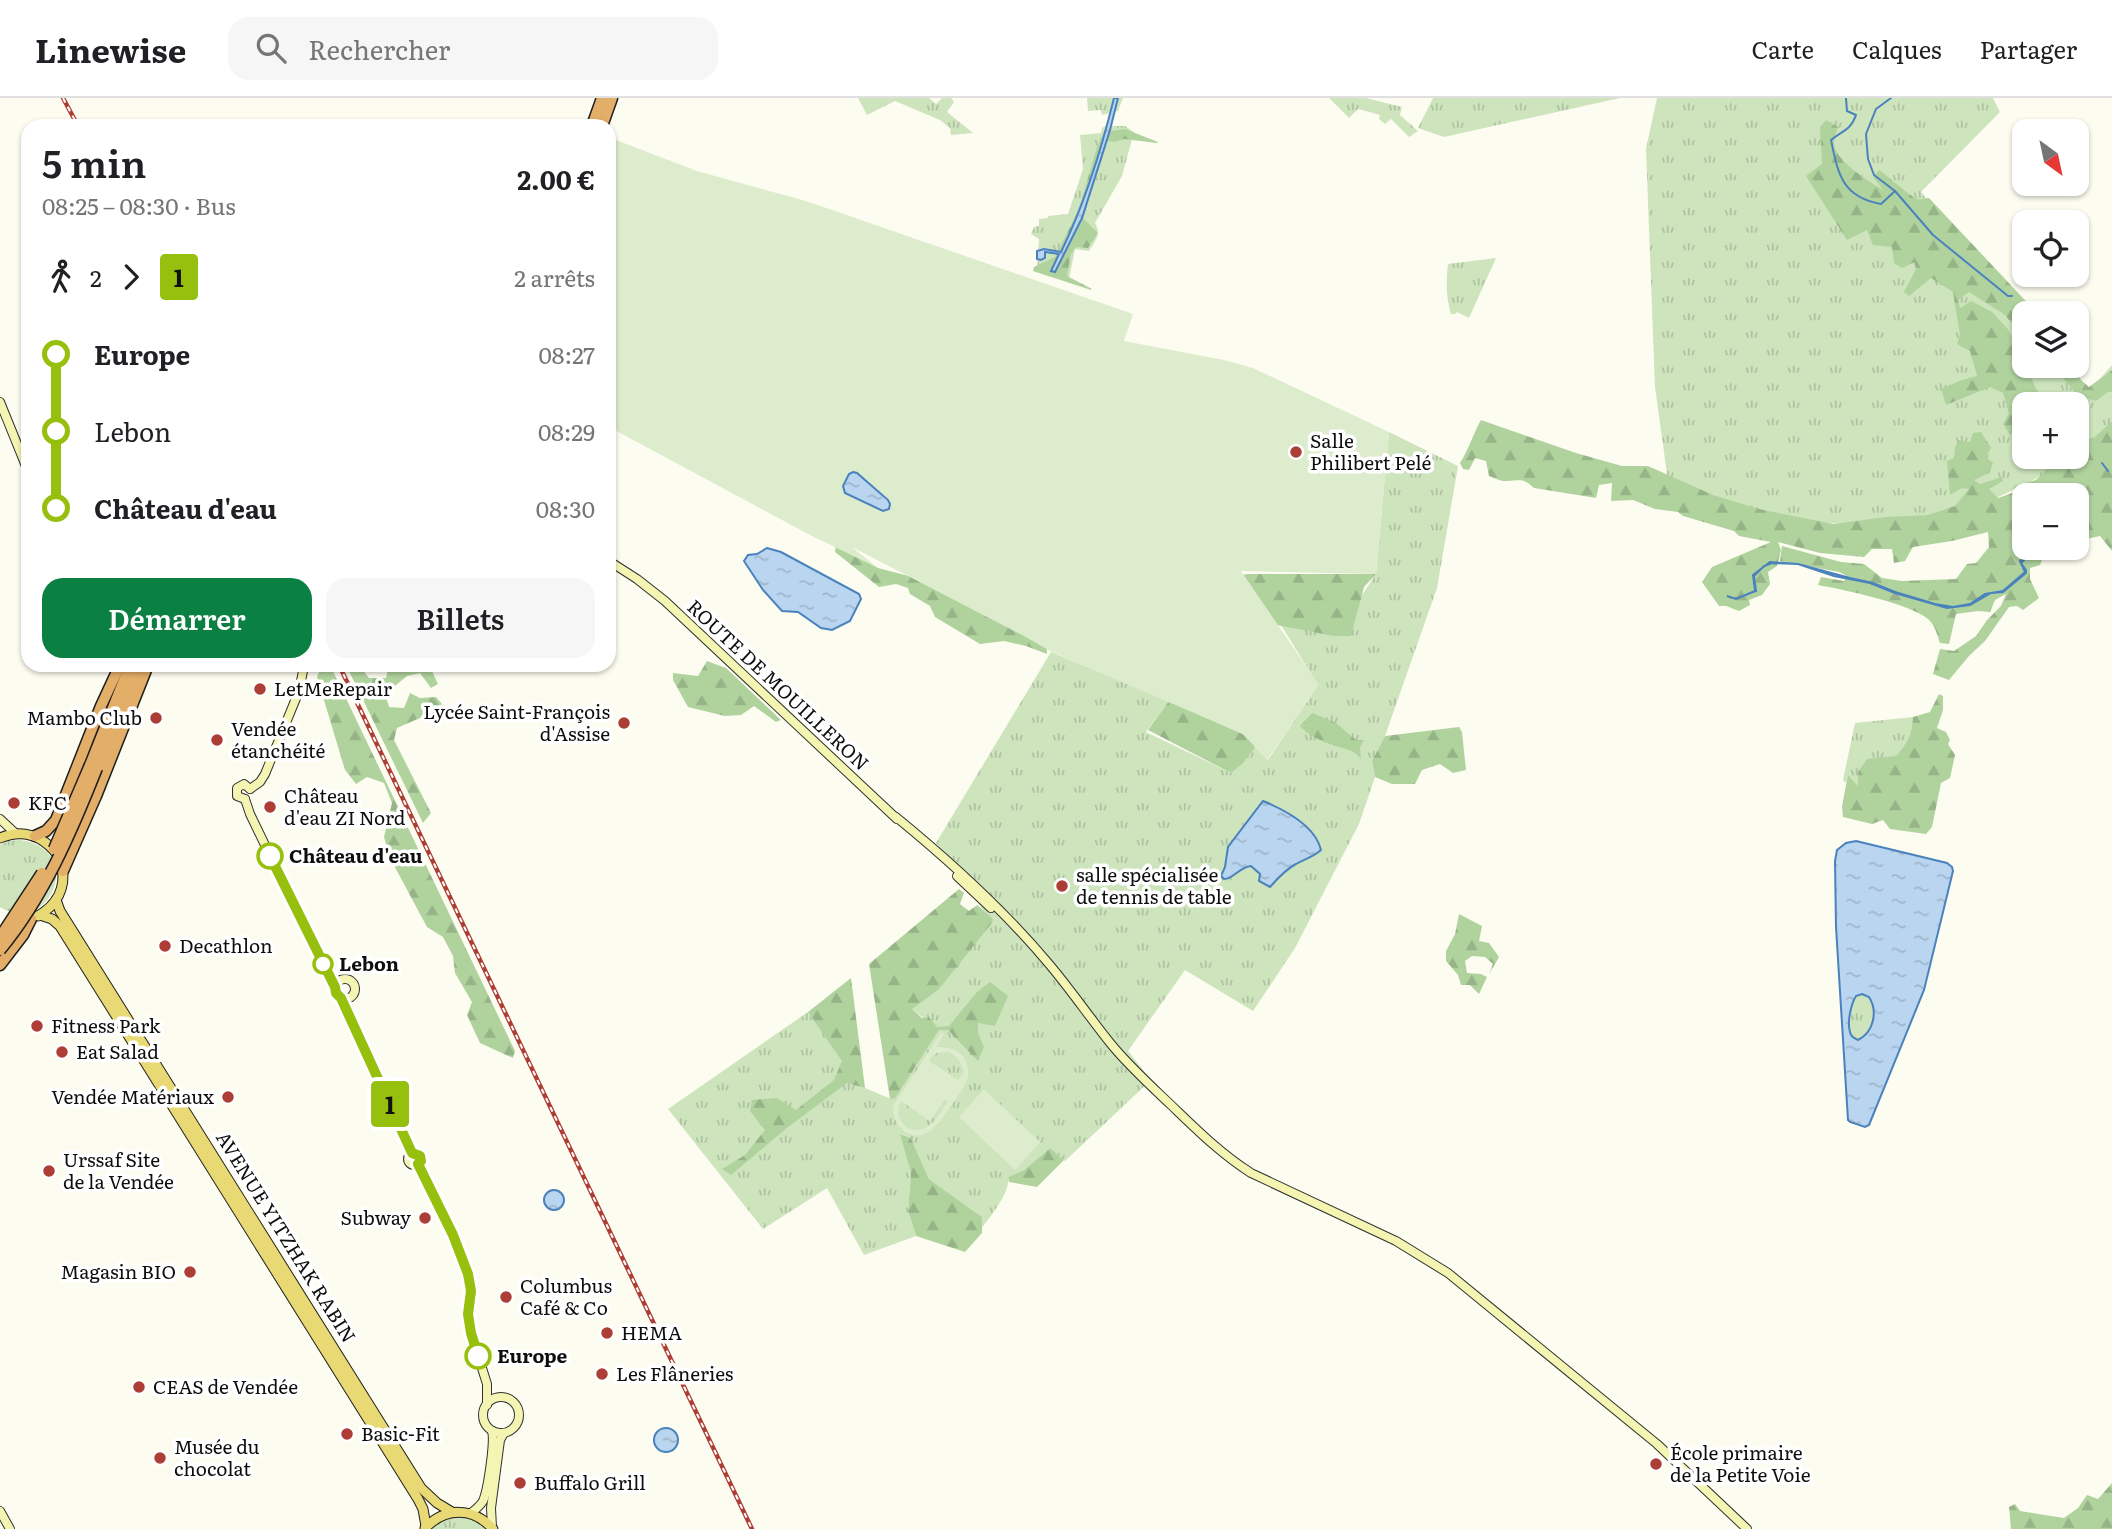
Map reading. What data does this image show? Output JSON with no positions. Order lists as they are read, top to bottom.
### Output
{
  "streets": {
    "main road": ["AVENUE YITZHAK RABIN"],
    "street": ["ROUTE DE MOUILLERON"]
  },
  "places": [
    "Salle Philibert Pelé",
    "LetMeRepair",
    "Mambo Club",
    "Lycée Saint-François d'Assise",
    "Vendée étanchéité",
    "KFC",
    "Château d'eau ZI Nord",
    "Château d'eau",
    "salle spécialisée de tennis de table",
    "Decathlon",
    "Lebon",
    "Fitness Park",
    "Eat Salad",
    "Vendée Matériaux",
    "Urssaf Site de la Vendée",
    "Subway",
    "Magasin BIO",
    "Columbus Café & Co",
    "HEMA",
    "Europe",
    "Les Flâneries",
    "CEAS de Vendée",
    "Basic-Fit",
    "Musée du chocolat",
    "École primaire de la Petite Voie",
    "Buffalo Grill"
  ],
  "lines": ["bus line 1"],
  "north": "bottom right",
  "page": {
    "header": "Linewise",
    "search": "Rechercher",
    "nav": ["Carte", "Calques", "Partager"],
    "on_map": "1",
    "map_buttons": ["+", "−"],
    "heading": ["5 min", "08:25 – 08:30 · Bus", "2.00 €"],
    "legs": ["2", "1", "2 arrêts"],
    "list": [
      {
        "name": "Europe",
        "value": "08:27"
      },
      {
        "name": "Lebon",
        "value": "08:29"
      },
      {
        "name": "Château d'eau",
        "value": "08:30"
      }
    ],
    "buttons": ["Démarrer", "Billets"]
  }
}
